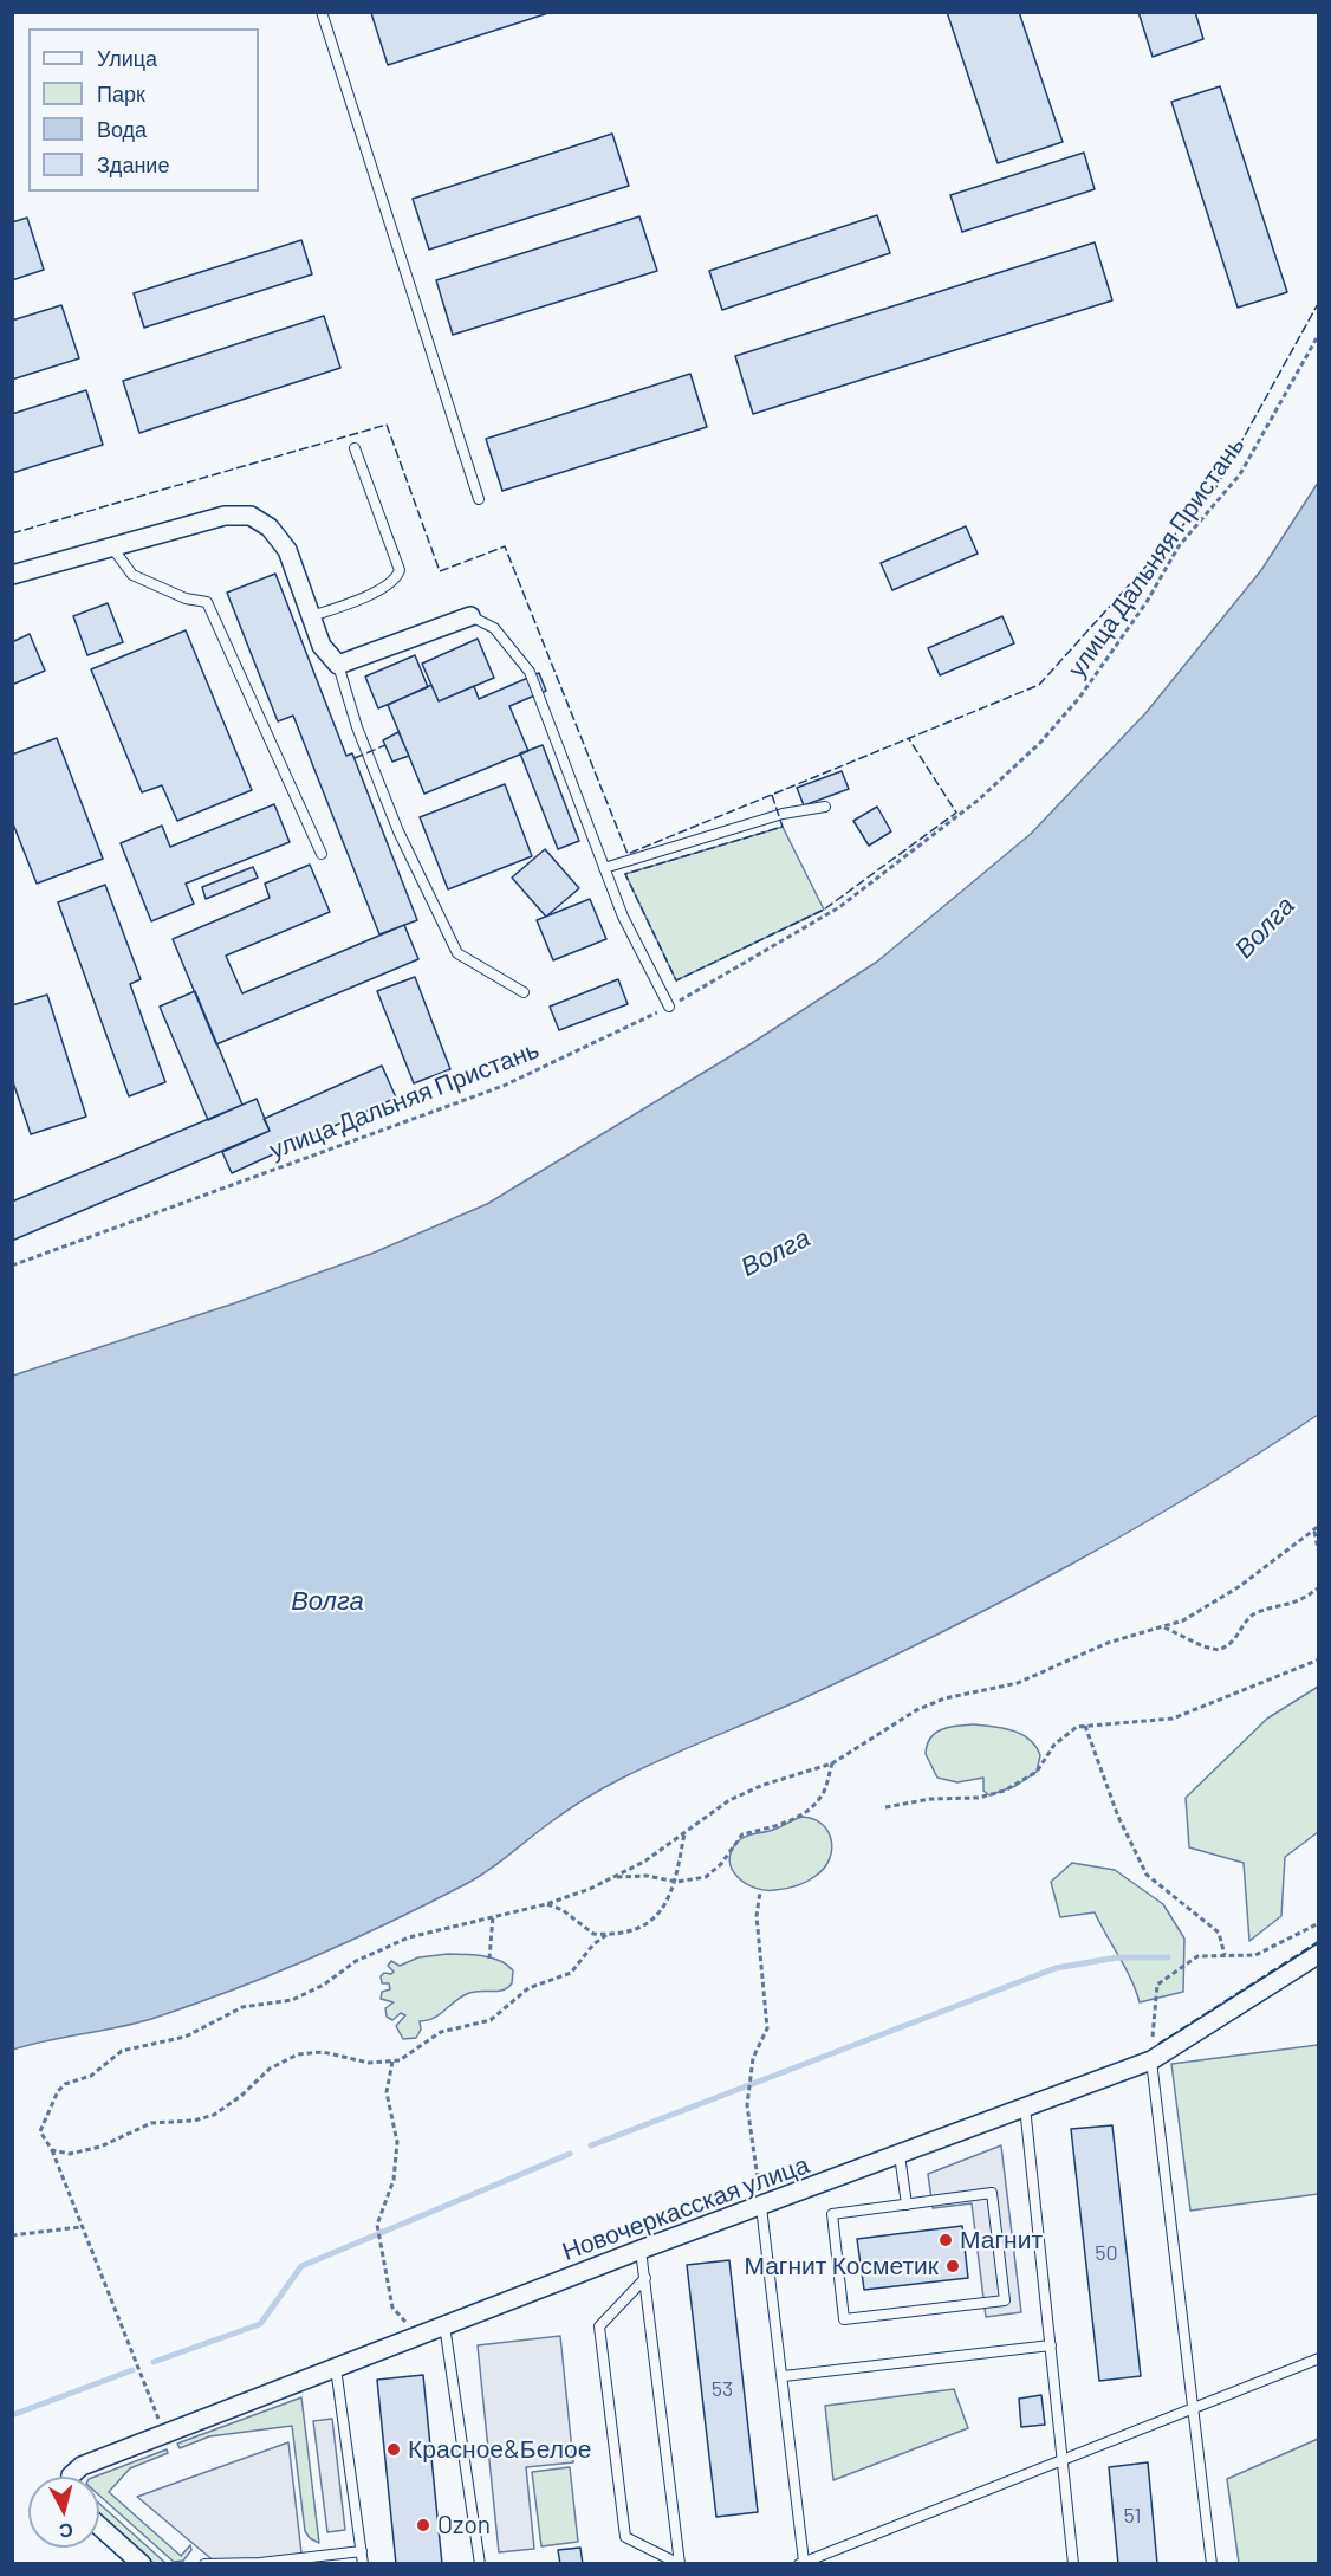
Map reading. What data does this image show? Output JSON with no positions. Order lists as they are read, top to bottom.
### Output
{
  "streets": {
    "street": ["Новочеркасская улица"],
    "path": ["улица Дальняя Пристань"]
  },
  "water": ["Волга"],
  "places": [
    "Магнит",
    "Магнит Косметик",
    "Красное&Белое",
    "Ozon"
  ],
  "house_numbers": ["50", "53", "51"],
  "legend": [
    "Улица",
    "Парк",
    "Вода",
    "Здание"
  ],
  "north": "bottom"
}
